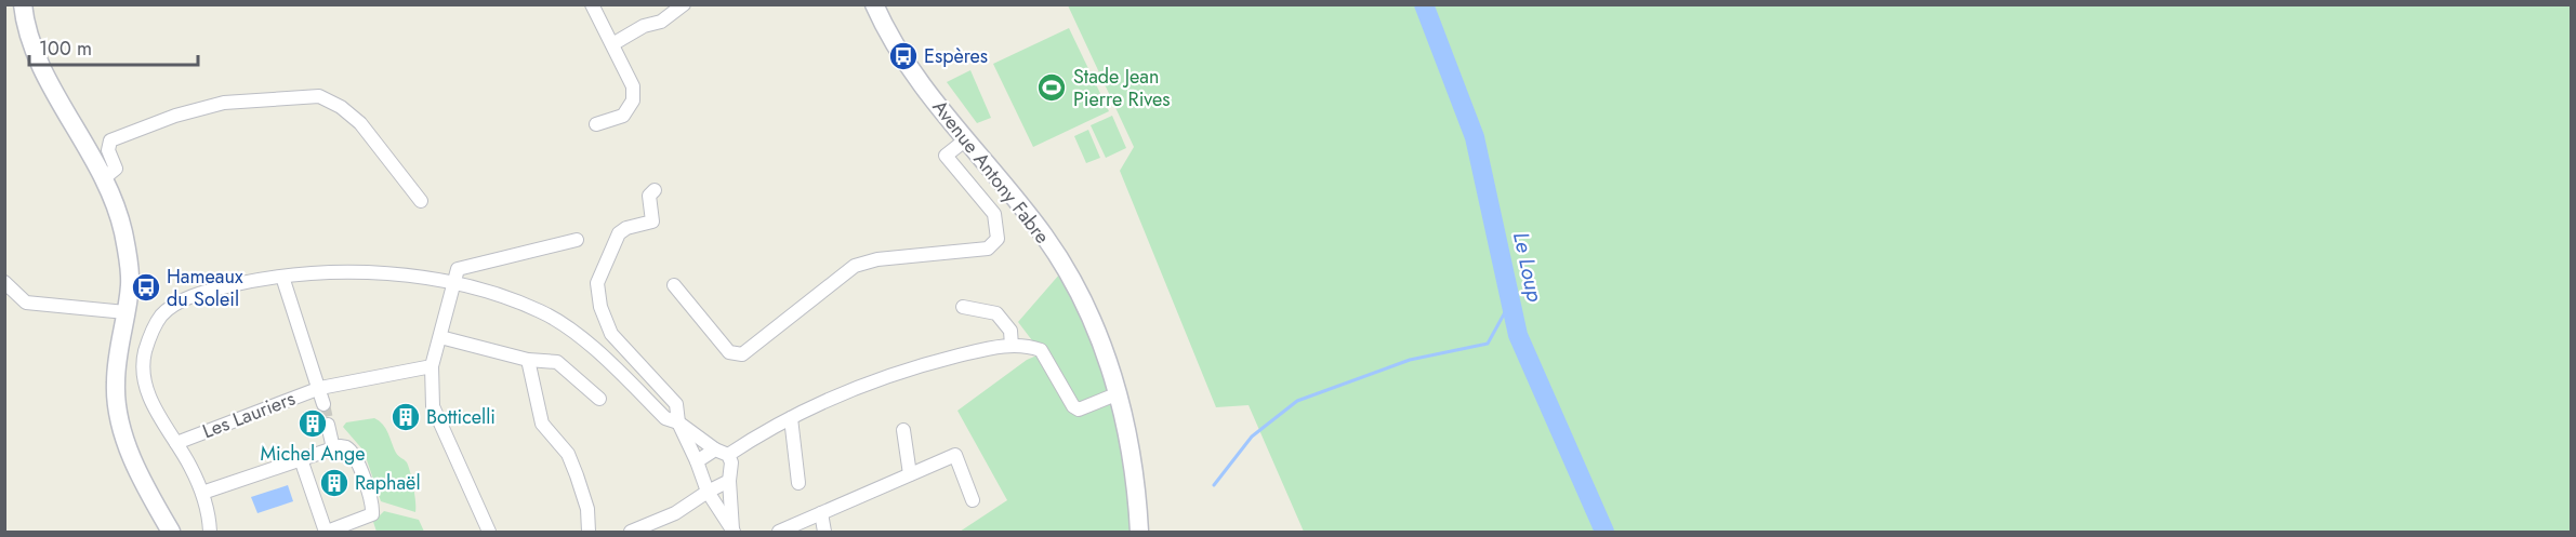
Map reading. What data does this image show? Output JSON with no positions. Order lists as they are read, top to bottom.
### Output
{
  "streets": {
    "main road": ["Avenue Antony Fabre"],
    "street": ["Les Lauriers"]
  },
  "water": ["Le Loup"],
  "places": {
    "bus stop": ["Espères", "Hameaux du Soleil"],
    "sports": ["Stade Jean Pierre Rives"],
    "building": ["Botticelli", "Michel Ange", "Raphaël"]
  },
  "scale_bar": "100 m"
}
